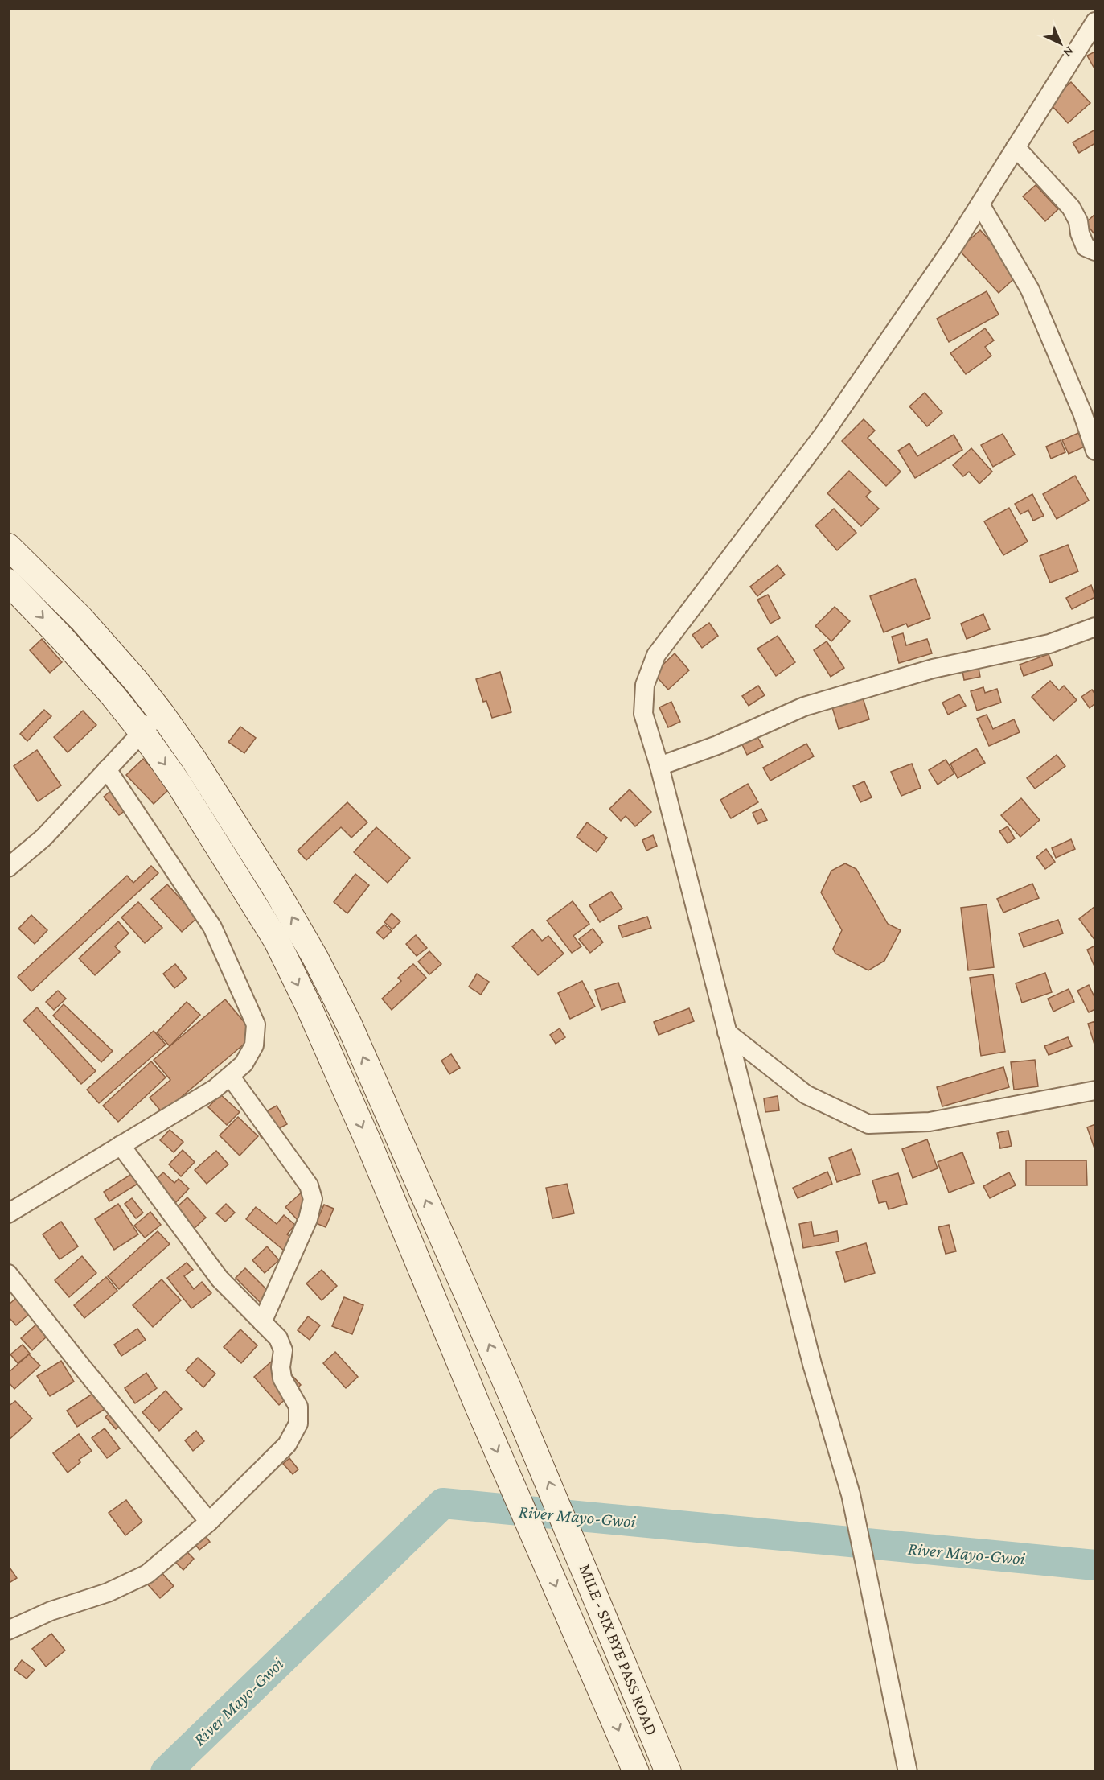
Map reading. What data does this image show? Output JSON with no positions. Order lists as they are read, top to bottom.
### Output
{
  "streets": {
    "street": ["MILE - SIX BYE PASS ROAD"]
  },
  "water": ["River Mayo-Gwoi"],
  "north": "bottom right"
}
